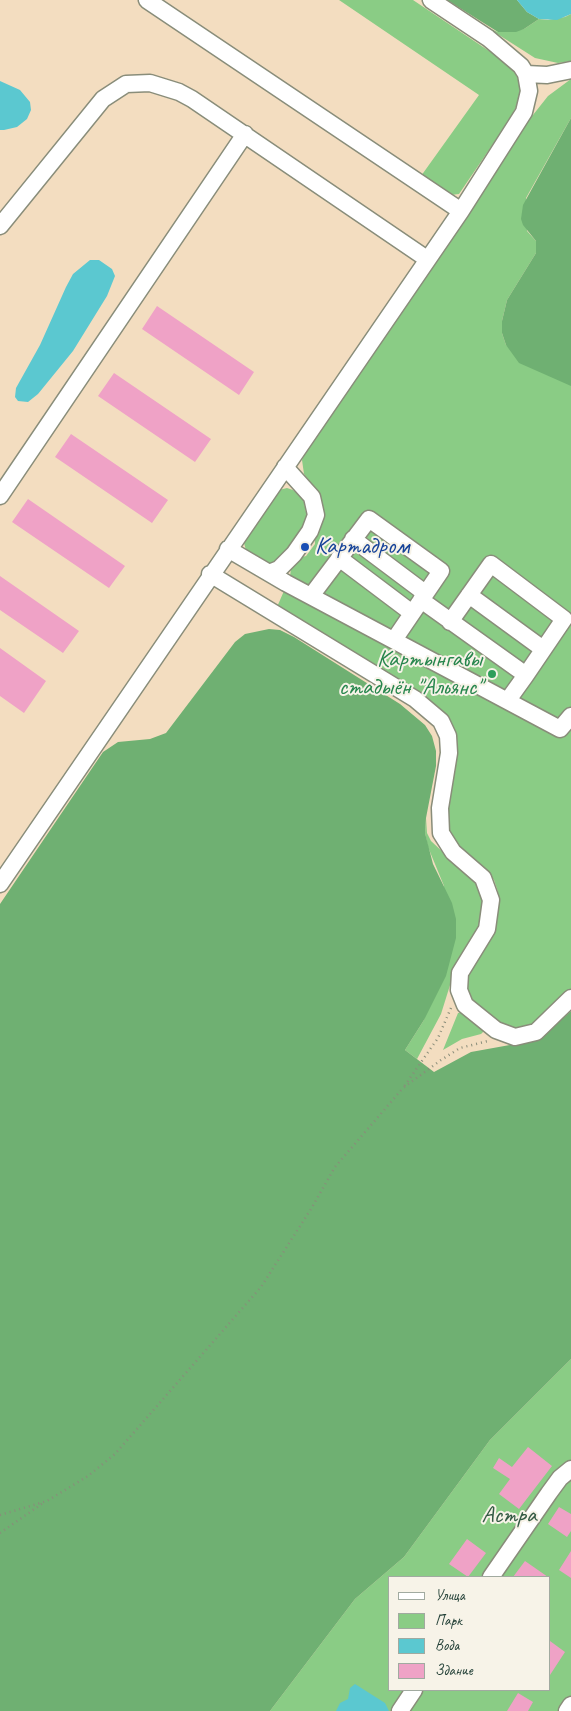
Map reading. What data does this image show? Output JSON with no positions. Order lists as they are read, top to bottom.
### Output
{
  "parks": ["Астра"],
  "places": ["Картадром", "Картынгавы стадыён \"Альянс\""],
  "legend": [
    "Улица",
    "Парк",
    "Вода",
    "Здание"
  ]
}
